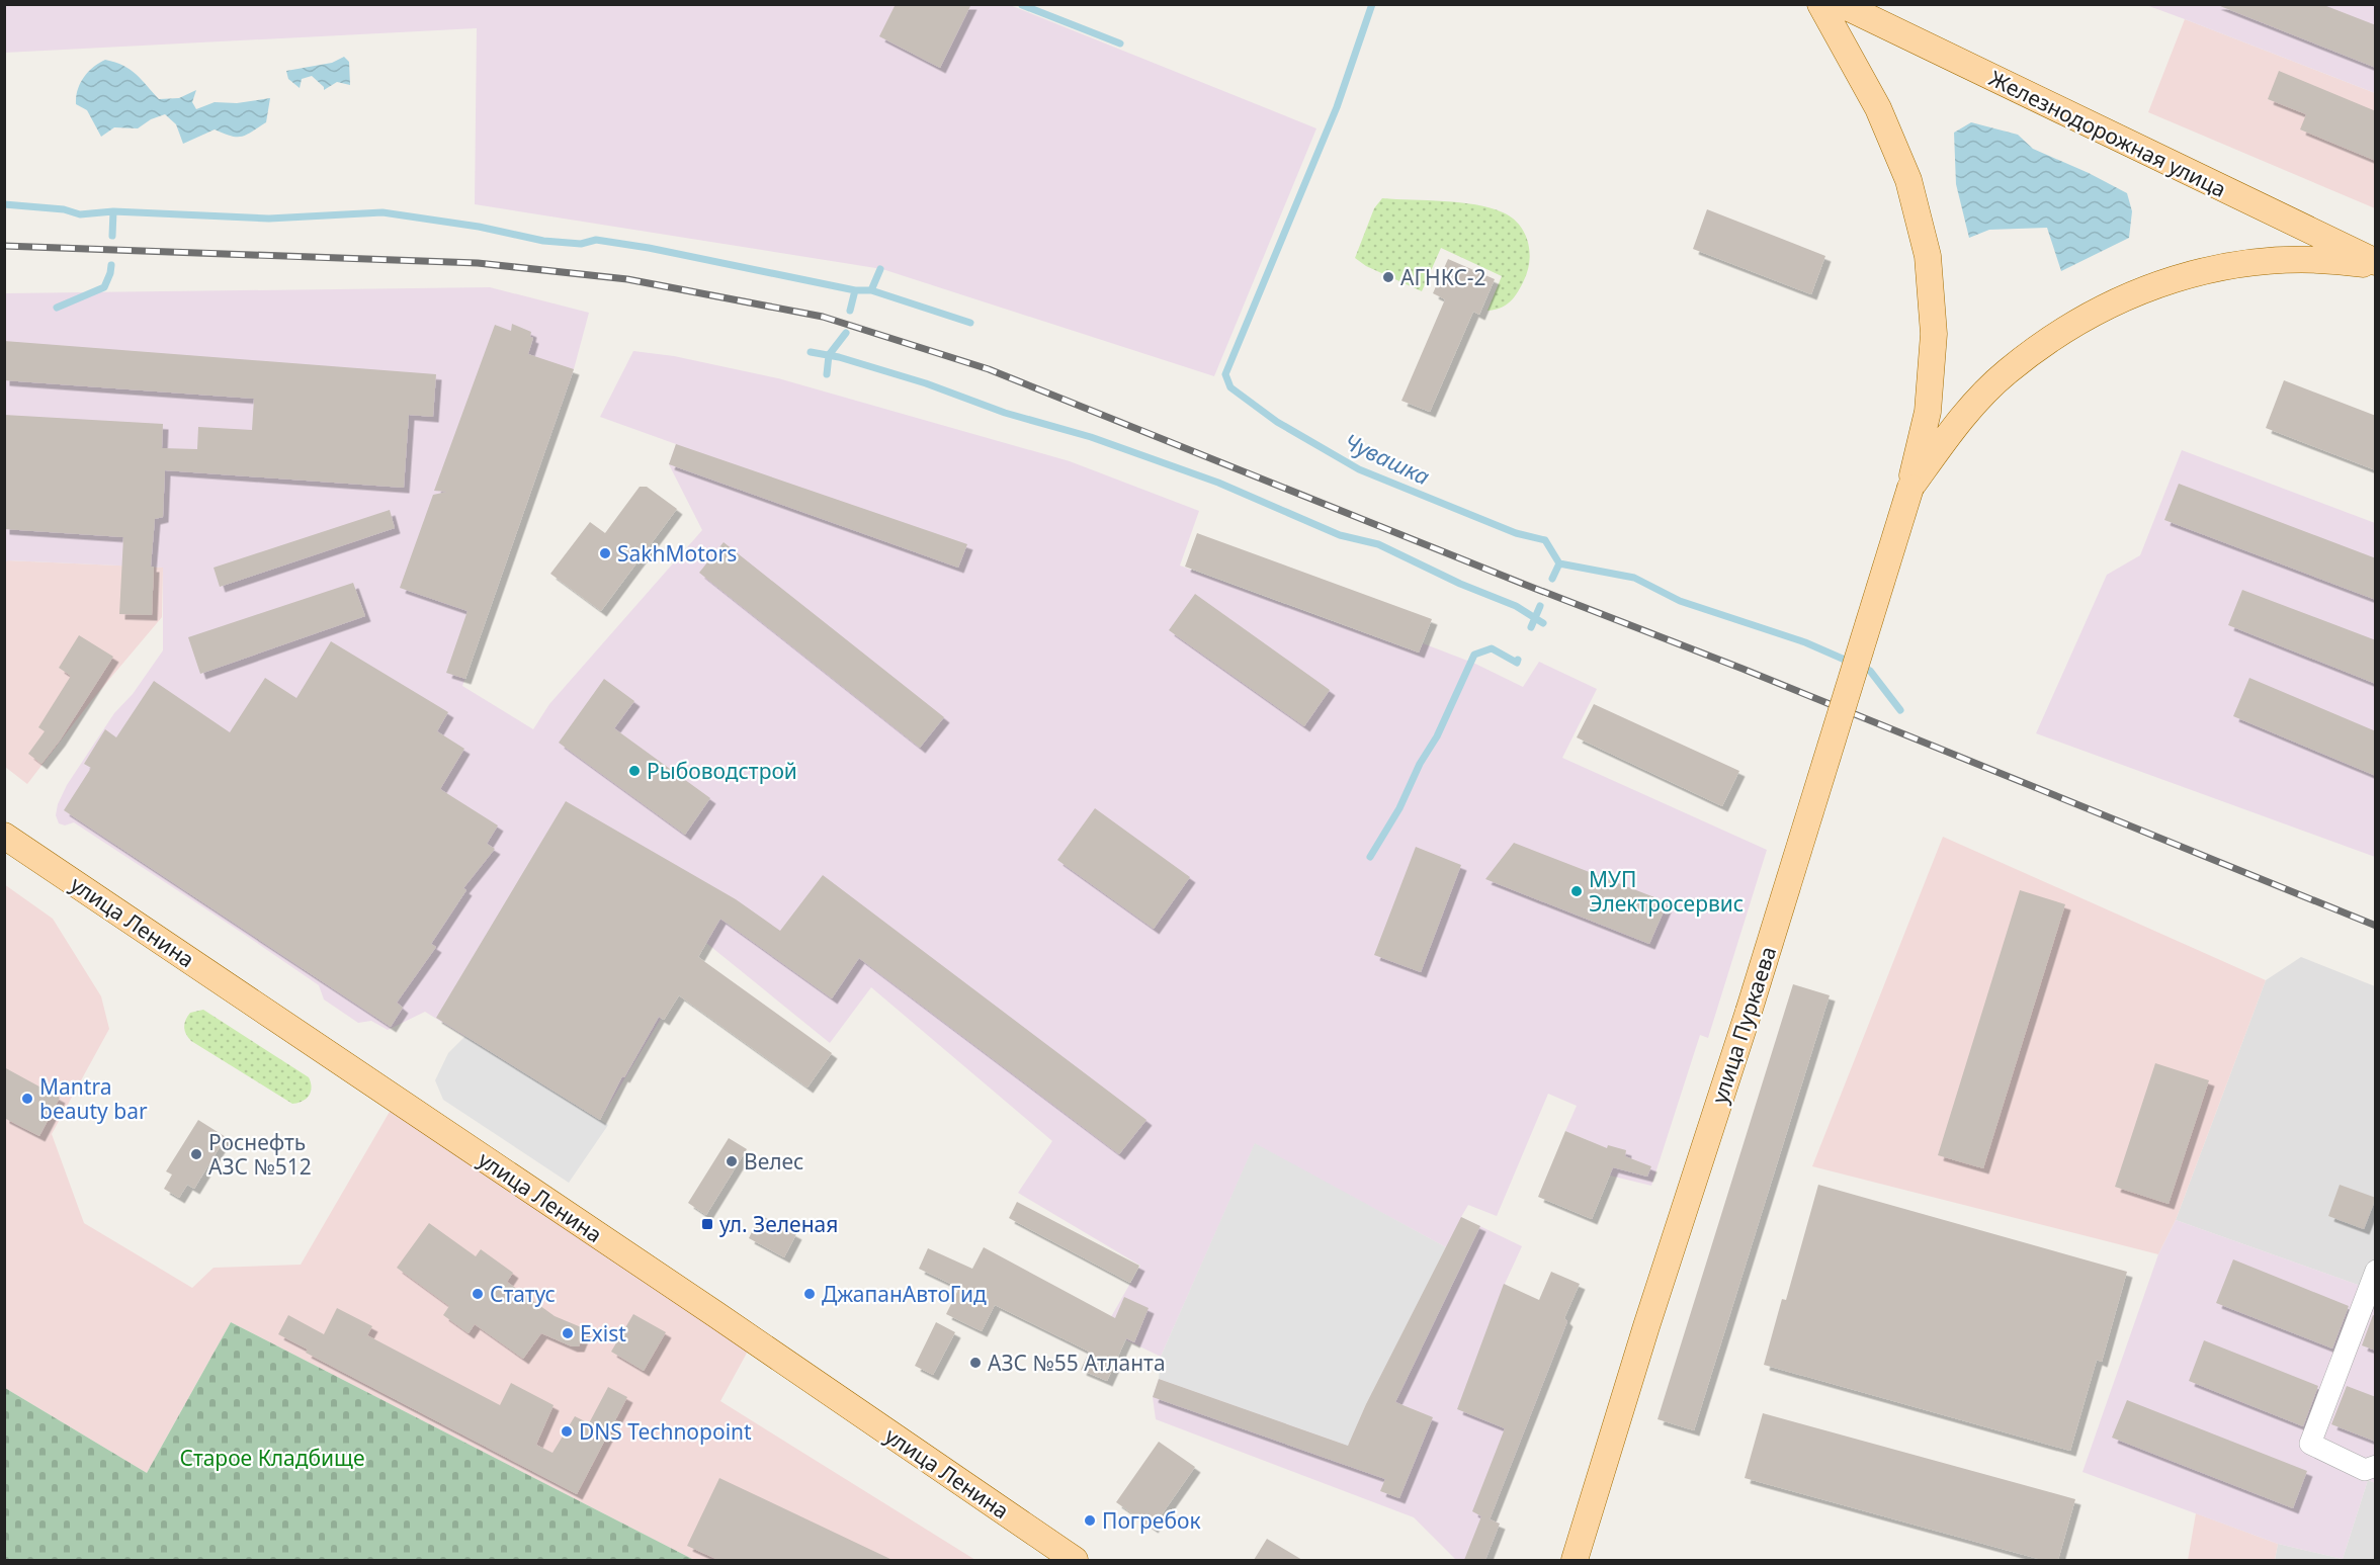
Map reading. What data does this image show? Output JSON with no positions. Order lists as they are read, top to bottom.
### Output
{
  "streets": {
    "main road": ["Железнодорожная улица", "улица Ленина", "улица Пуркаева"]
  },
  "water": ["Чувашка"],
  "parks": ["Старое Кладбище"],
  "places": {
    "other": [
      "АГНКС-2",
      "SakhMotors",
      "Рыбоводстрой",
      "МУП Электросервис",
      "Mantra beauty bar",
      "Роснефть АЗС №512",
      "Велес",
      "Статус",
      "ДжапанАвтоГид",
      "Exist",
      "АЗС №55 Атланта",
      "DNS Technopoint",
      "Погребок"
    ],
    "transit": ["ул. Зеленая"]
  }
}
